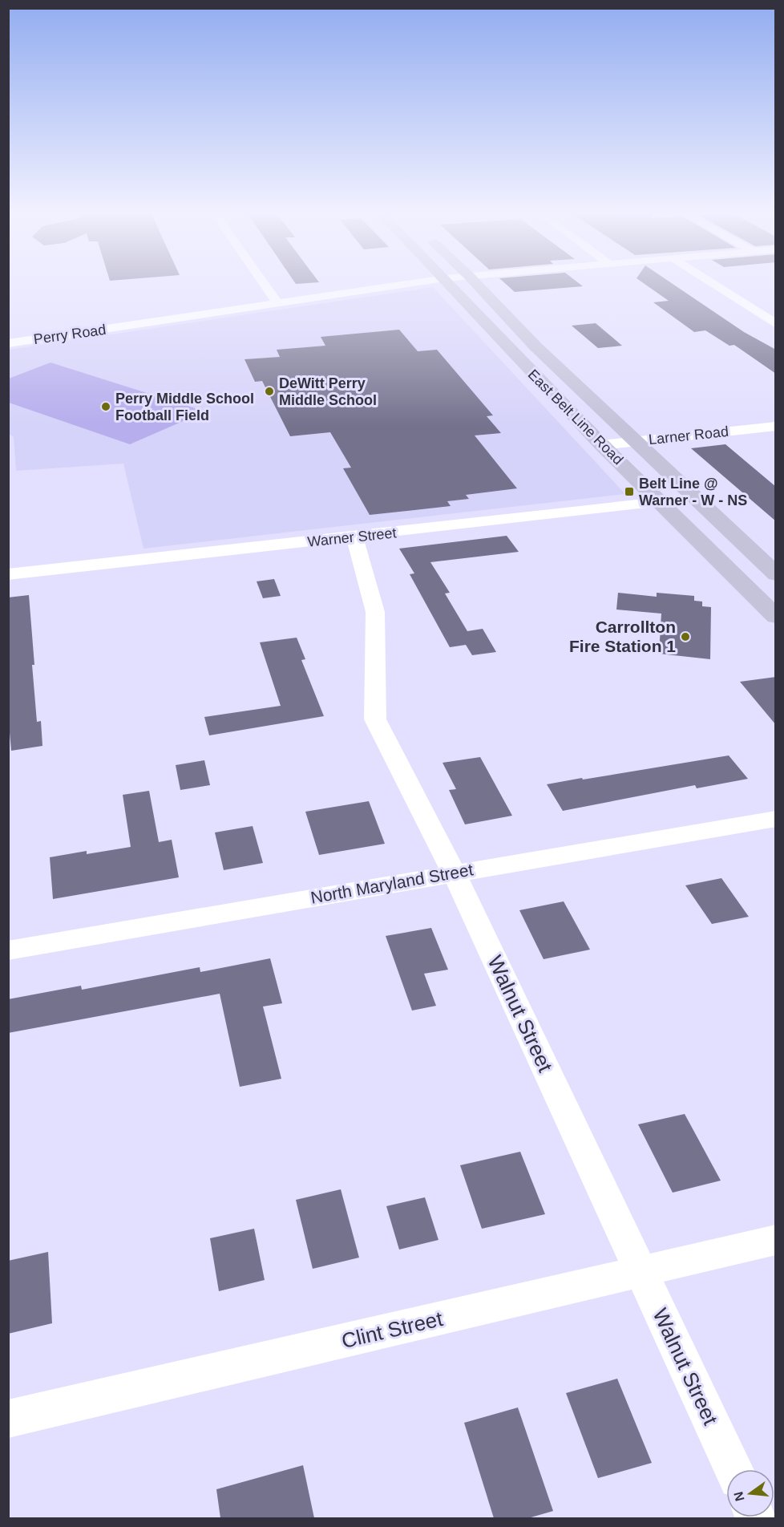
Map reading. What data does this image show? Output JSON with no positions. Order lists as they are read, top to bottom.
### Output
{
  "streets": {
    "main road": ["East Belt Line Road"],
    "street": [
      "Perry Road",
      "Larner Road",
      "Warner Street",
      "North Maryland Street",
      "Walnut Street",
      "Clint Street"
    ]
  },
  "crossings": [
    ["East Belt Line Road", "Larner Road"],
    ["East Belt Line Road", "Warner Street"],
    ["Warner Street", "Walnut Street"],
    ["North Maryland Street", "Walnut Street"],
    ["Walnut Street", "Clint Street"]
  ],
  "places": {
    "other": ["DeWitt Perry Middle School", "Perry Middle School Football Field", "Carrollton Fire Station 1"],
    "transit": ["Belt Line @ Warner - W - NS"]
  },
  "north": "left"
}
